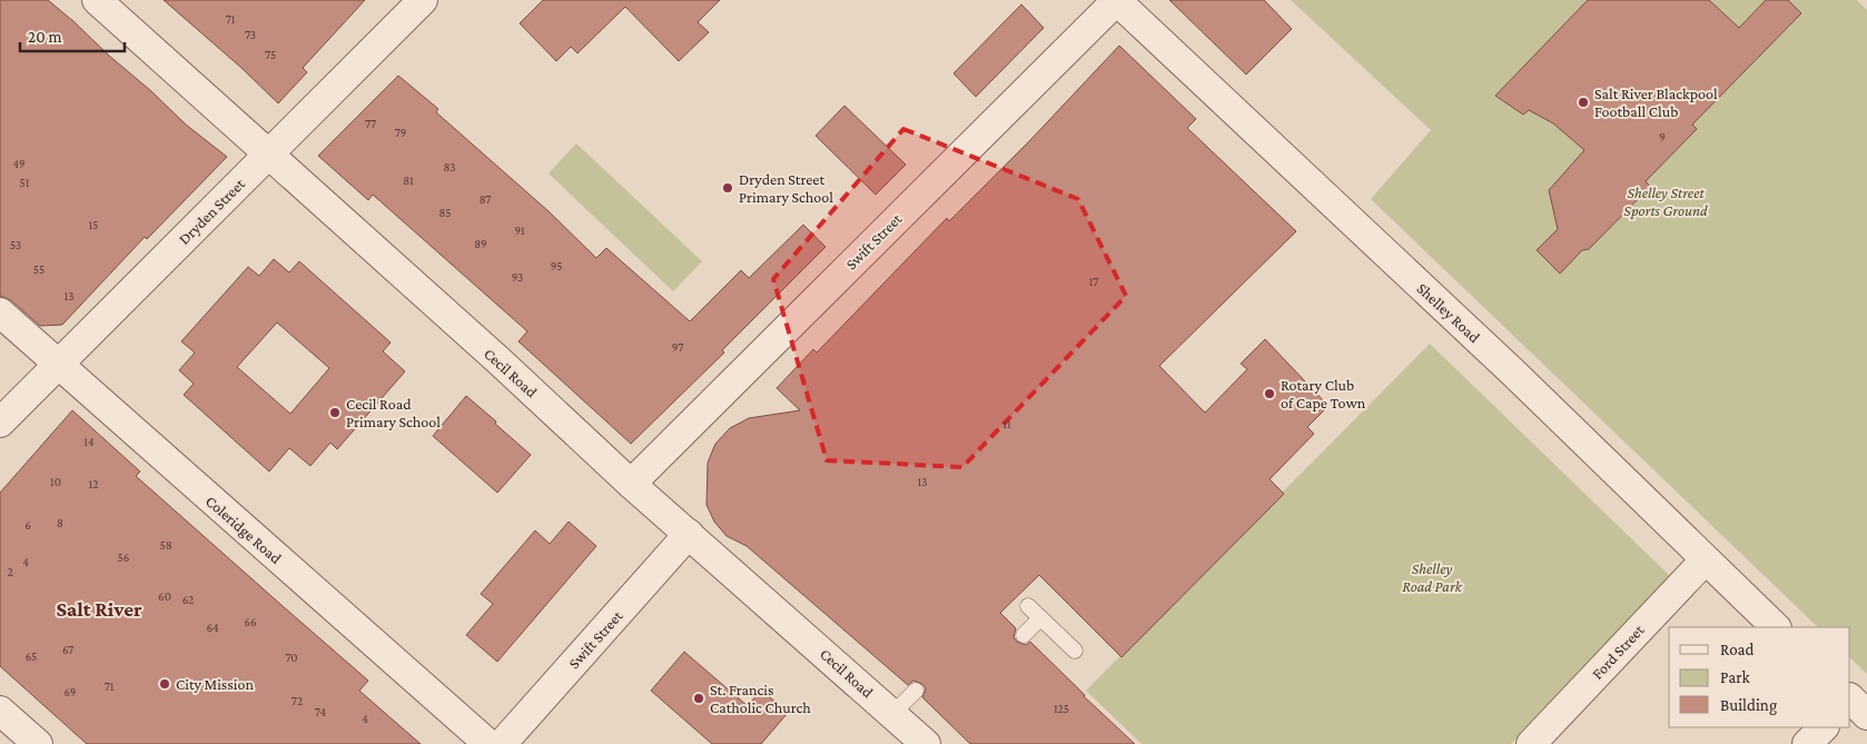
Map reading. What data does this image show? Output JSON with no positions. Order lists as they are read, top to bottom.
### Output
{
  "streets": {
    "street": [
      "Dryden Street",
      "Swift Street",
      "Shelley Road",
      "Cecil Road",
      "Coleridge Road",
      "Ford Street"
    ]
  },
  "crossings": [
    ["Dryden Street", "Cecil Road"],
    ["Dryden Street", "Coleridge Road"],
    ["Swift Street", "Shelley Road"],
    ["Swift Street", "Cecil Road"],
    ["Shelley Road", "Ford Street"]
  ],
  "districts": ["Salt River"],
  "parks": ["Shelley Street Sports Ground", "Shelley Road Park"],
  "places": [
    "Salt River Blackpool Football Club",
    "Dryden Street Primary School",
    "Rotary Club of Cape Town",
    "Cecil Road Primary School",
    "City Mission",
    "St. Francis Catholic Church"
  ],
  "house_numbers": [
    "71",
    "73",
    "75",
    "77",
    "79",
    "9",
    "49",
    "83",
    "81",
    "51",
    "87",
    "85",
    "15",
    "91",
    "89",
    "53",
    "95",
    "55",
    "93",
    "17",
    "13",
    "97",
    "11",
    "14",
    "10",
    "13",
    "12",
    "8",
    "6",
    "58",
    "56",
    "4",
    "2",
    "60",
    "62",
    "66",
    "64",
    "67",
    "65",
    "70",
    "71",
    "69",
    "72",
    "125",
    "74",
    "4"
  ],
  "legend": ["Road", "Park", "Building"],
  "scale_bar": "20 m"
}
